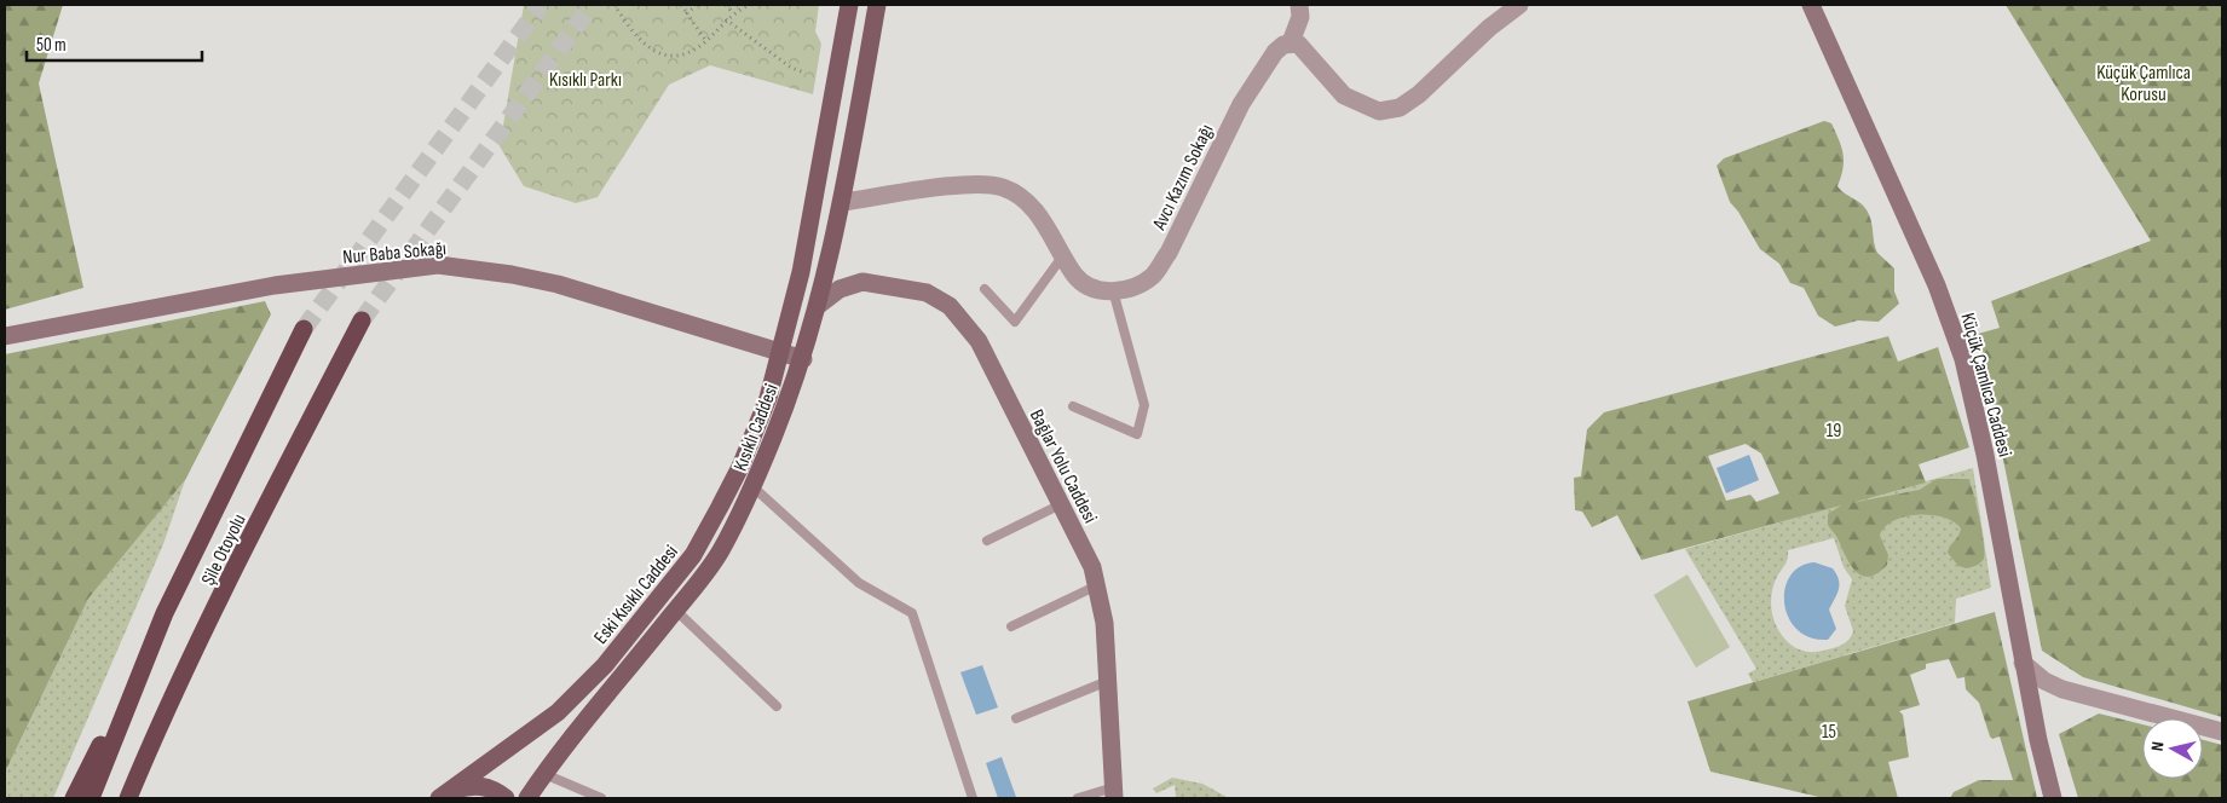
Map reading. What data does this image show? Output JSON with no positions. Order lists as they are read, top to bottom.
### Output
{
  "streets": {
    "highway": ["Şile Otoyolu"],
    "main road": [
      "Nur Baba Sokağı",
      "Küçük Çamlıca Caddesi",
      "Kısıklı Caddesi",
      "Bağlar Yolu Caddesi",
      "Eski Kısıklı Caddesi"
    ],
    "street": ["Avcı Kazım Sokağı"]
  },
  "crossings": [
    ["Nur Baba Sokağı", "Kısıklı Caddesi"],
    ["Nur Baba Sokağı", "Eski Kısıklı Caddesi"],
    ["Kısıklı Caddesi", "Bağlar Yolu Caddesi"]
  ],
  "parks": [
    "Küçük Çamlıca Korusu",
    "Kısıklı Parkı",
    "19",
    "15"
  ],
  "scale_bar": "50 m",
  "north": "left"
}
